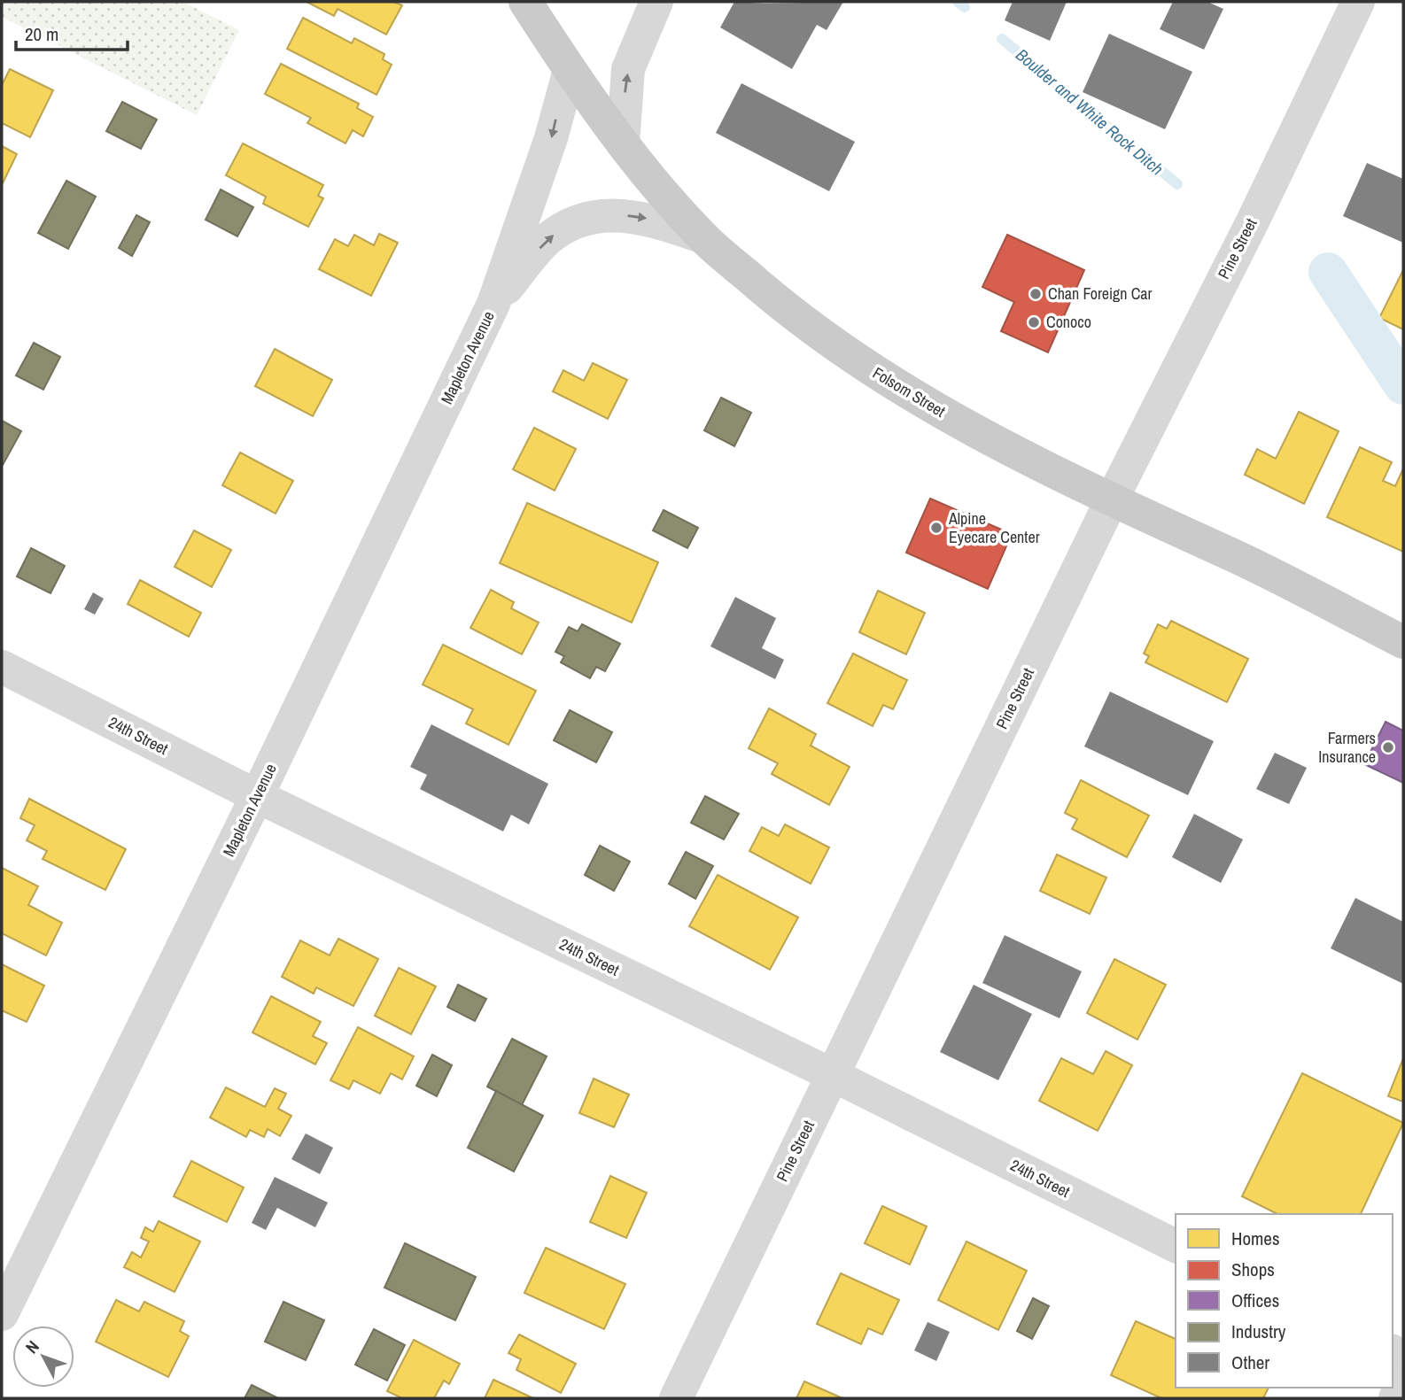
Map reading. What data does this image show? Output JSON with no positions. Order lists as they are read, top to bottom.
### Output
{
  "streets": {
    "main road": ["Folsom Street"],
    "street": ["Pine Street", "Mapleton Avenue", "24th Street"]
  },
  "crossings": [
    ["Pine Street", "Folsom Street"],
    ["Pine Street", "24th Street"],
    ["Mapleton Avenue", "Folsom Street"],
    ["Mapleton Avenue", "24th Street"]
  ],
  "water": ["Boulder and White Rock Ditch"],
  "places": [
    "Chan Foreign Car",
    "Conoco",
    "Alpine Eyecare Center",
    "Farmers Insurance"
  ],
  "legend": [
    "Homes",
    "Shops",
    "Offices",
    "Industry",
    "Other"
  ],
  "scale_bar": "20 m",
  "north": "top left"
}
